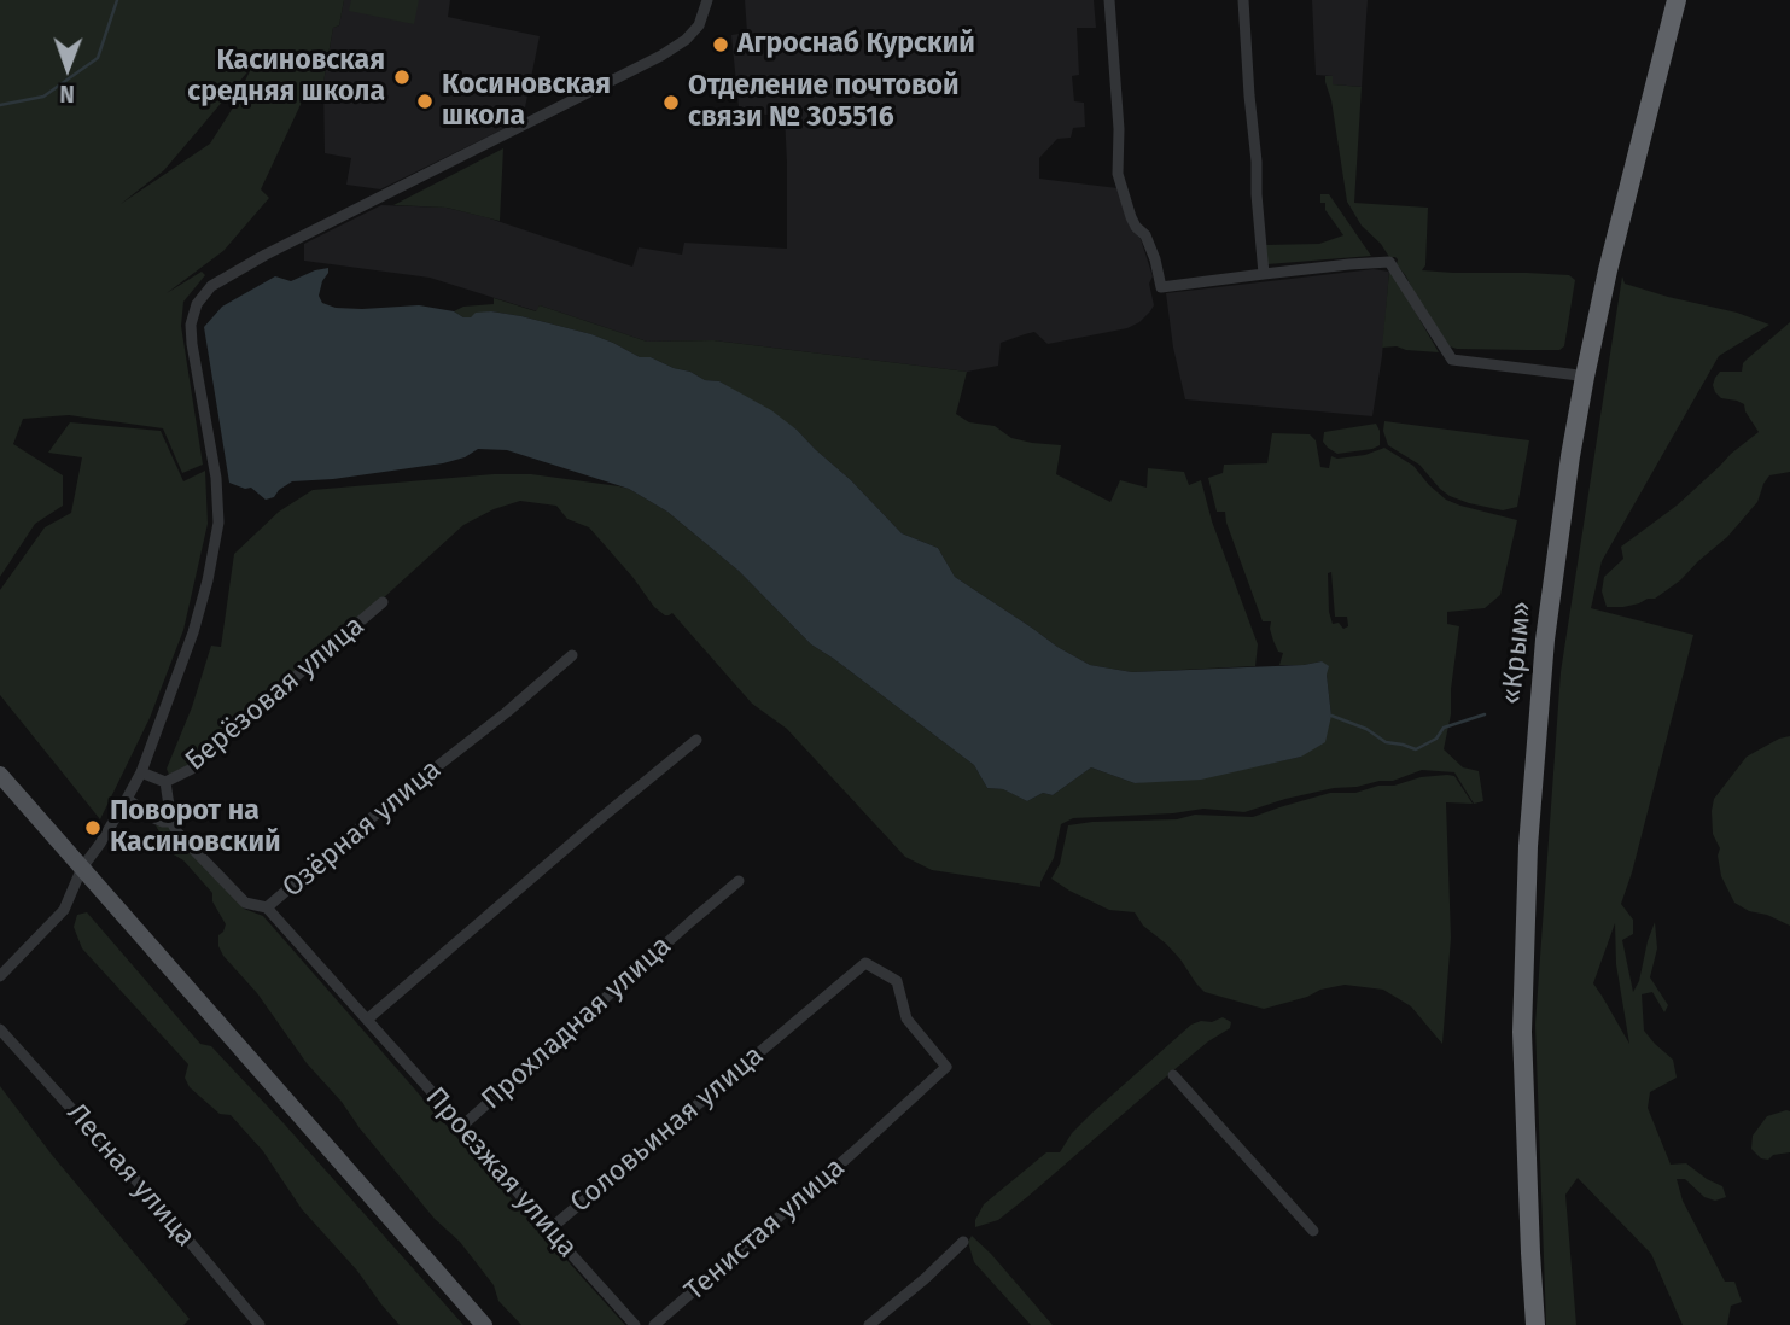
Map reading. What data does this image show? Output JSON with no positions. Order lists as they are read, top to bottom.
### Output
{
  "streets": {
    "highway": ["«Крым»"],
    "street": [
      "Берёзовая улица",
      "Озёрная улица",
      "Прохладная улица",
      "Соловьиная улица",
      "Проезжая улица",
      "Лесная улица",
      "Тенистая улица"
    ]
  },
  "crossings": [
    ["Озёрная улица", "Проезжая улица"],
    ["Прохладная улица", "Проезжая улица"],
    ["Соловьиная улица", "Проезжая улица"],
    ["Соловьиная улица", "Тенистая улица"]
  ],
  "places": [
    "Агроснаб Курский",
    "Касиновская средняя школа",
    "Косиновская школа",
    "Отделение почтовой связи № 305516",
    "Поворот на Касиновский"
  ],
  "north": "bottom"
}
